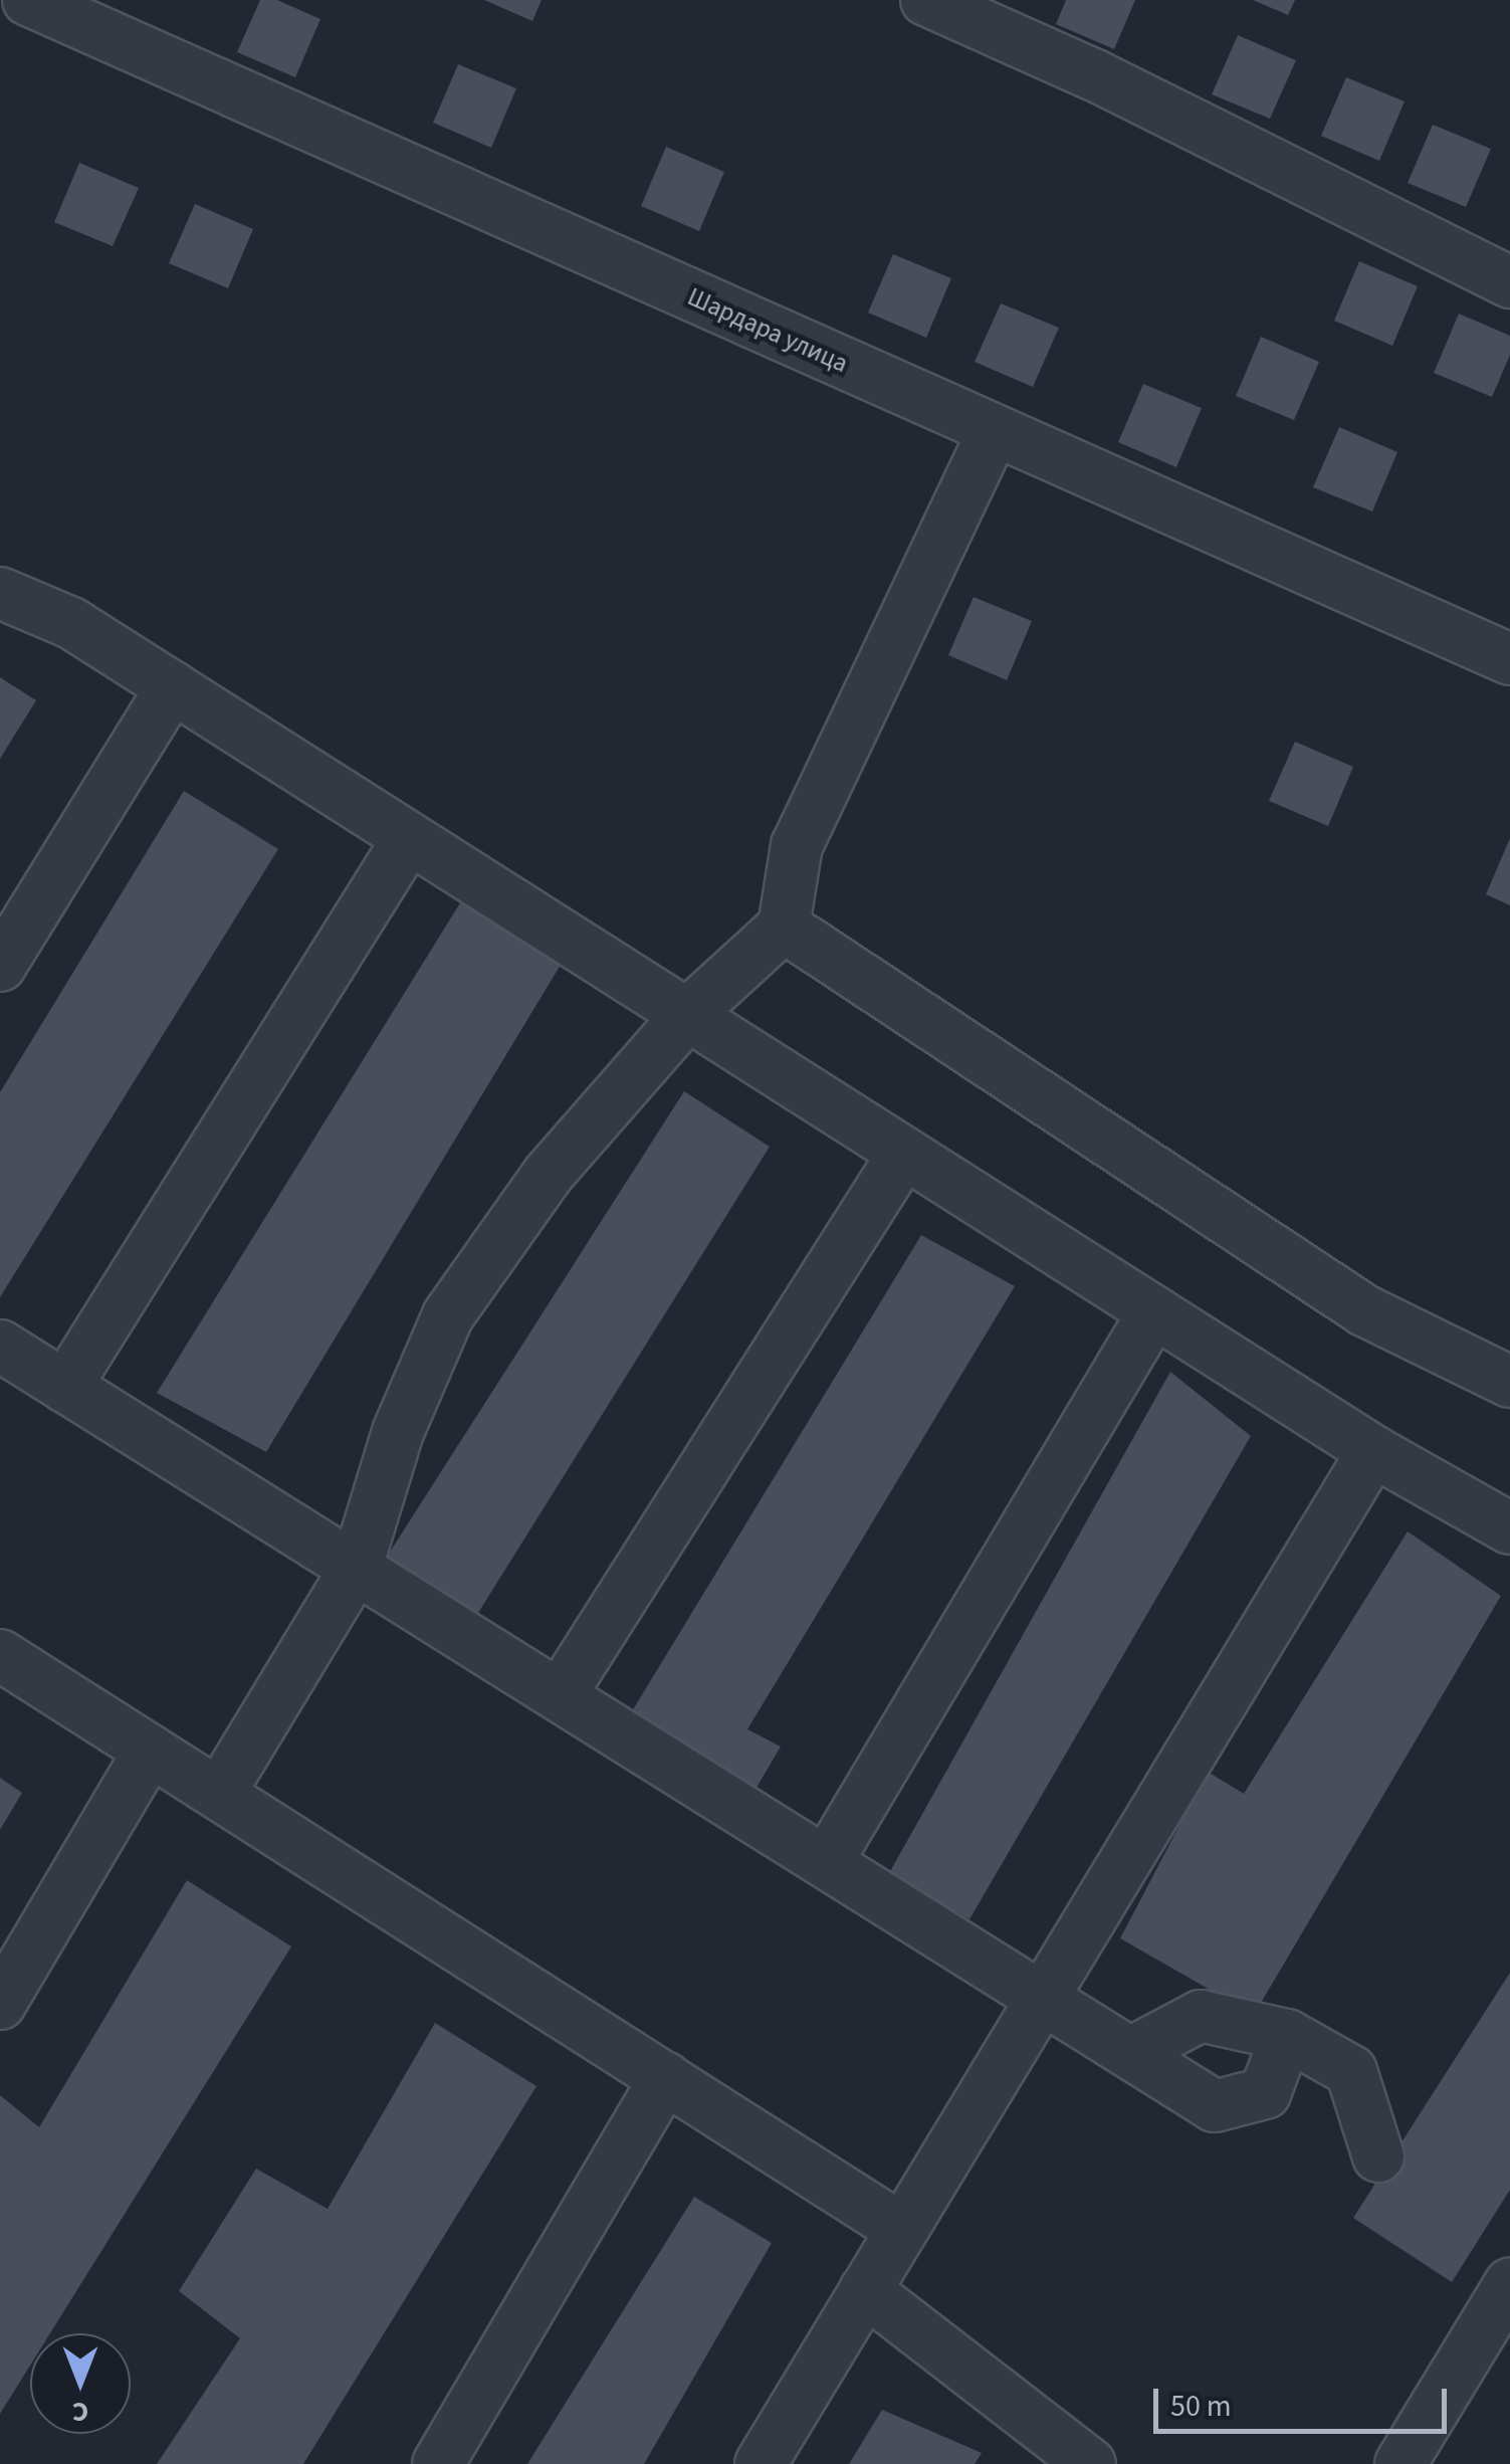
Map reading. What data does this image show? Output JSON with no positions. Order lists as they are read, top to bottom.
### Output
{
  "streets": {
    "street": ["Шардара улица"]
  },
  "scale_bar": "50 m",
  "north": "bottom"
}
